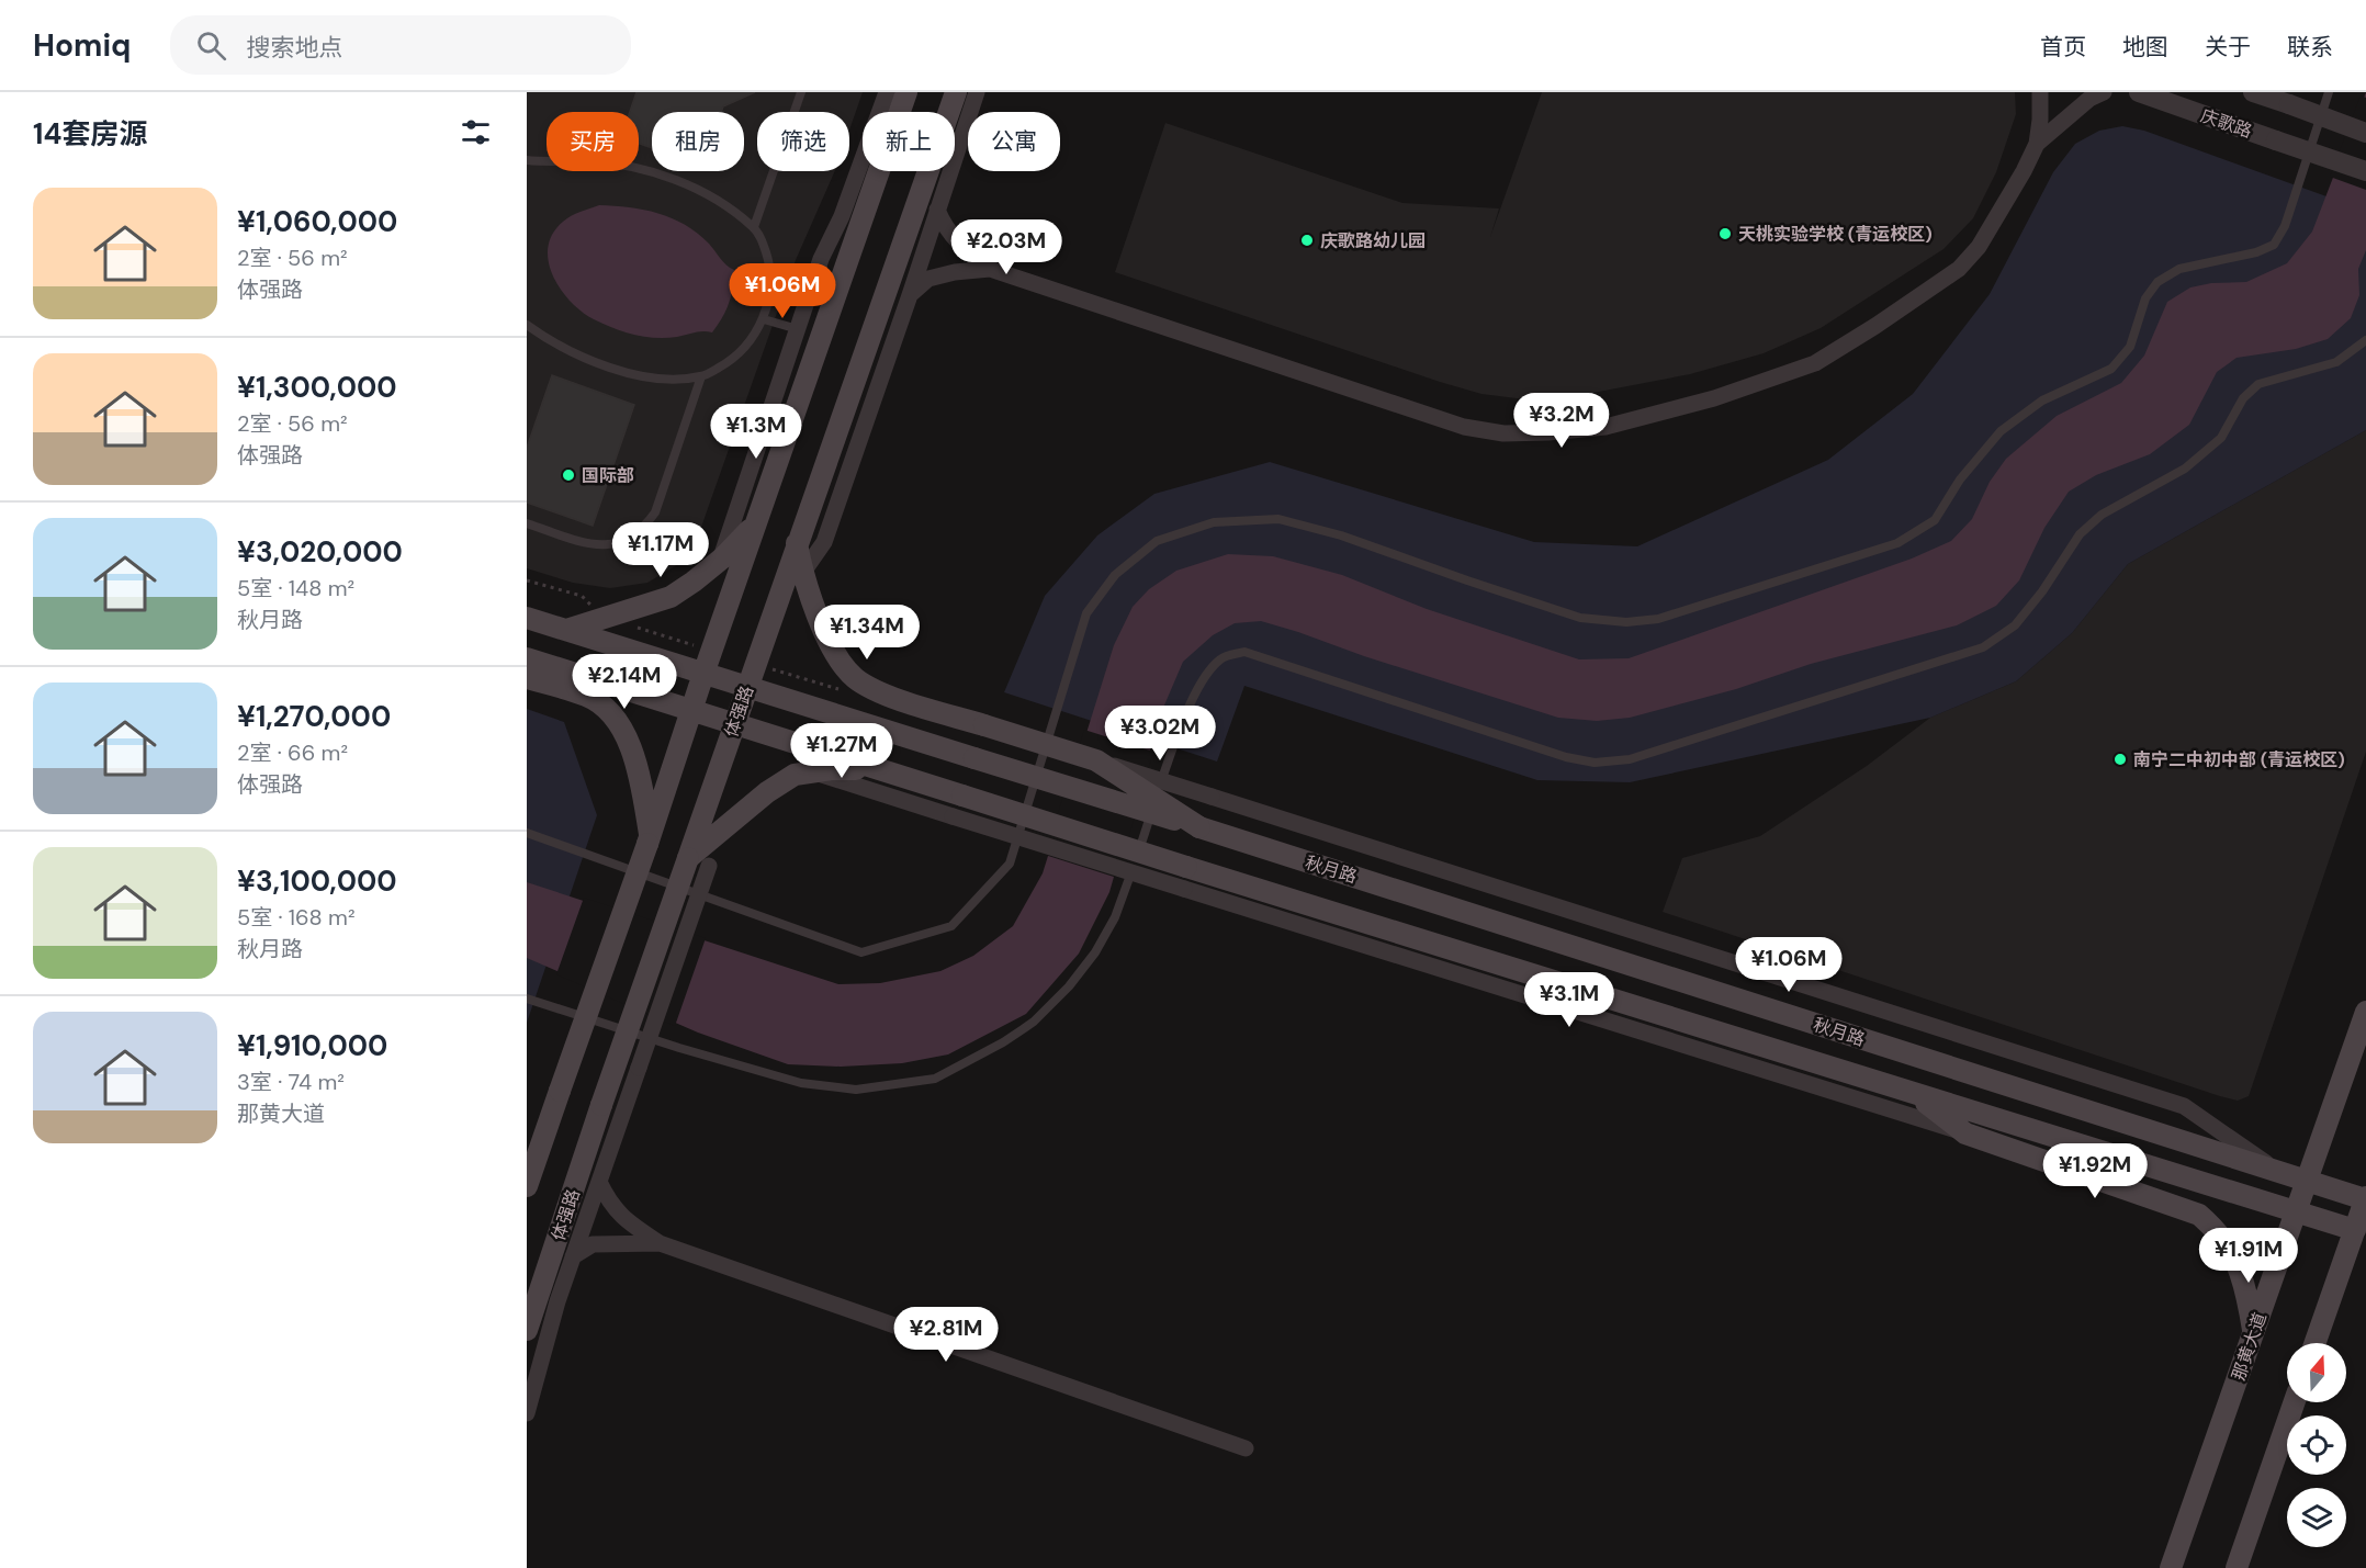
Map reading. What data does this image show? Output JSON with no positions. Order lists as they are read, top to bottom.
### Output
{
  "streets": {
    "main road": ["体强路", "秋月路", "那黄大道"],
    "street": ["庆歌路"]
  },
  "crossings": [
    ["体强路", "秋月路"],
    ["秋月路", "那黄大道"]
  ],
  "places": [
    "天桃实验学校 (青运校区)",
    "庆歌路幼儿园",
    "国际部",
    "南宁二中初中部 (青运校区)"
  ],
  "north": "top",
  "page": {
    "header": "Homiq",
    "search": "搜索地点",
    "nav": [
      "首页",
      "地图",
      "关于",
      "联系"
    ],
    "heading": "14套房源",
    "chip": [
      "买房",
      "租房",
      "筛选",
      "新上",
      "公寓"
    ],
    "list": [
      {
        "name": "¥1,060,000",
        "note": "2室 · 56 m² · 体强路"
      },
      {
        "name": "¥1,300,000",
        "note": "2室 · 56 m² · 体强路"
      },
      {
        "name": "¥3,020,000",
        "note": "5室 · 148 m² · 秋月路"
      },
      {
        "name": "¥1,270,000",
        "note": "2室 · 66 m² · 体强路"
      },
      {
        "name": "¥3,100,000",
        "note": "5室 · 168 m² · 秋月路"
      },
      {
        "name": "¥1,910,000",
        "note": "3室 · 74 m² · 那黄大道"
      }
    ],
    "price": [
      "¥2.03M",
      "¥1.06M",
      "¥3.2M",
      "¥1.3M",
      "¥1.17M",
      "¥1.34M",
      "¥2.14M",
      "¥3.02M",
      "¥1.27M",
      "¥1.06M",
      "¥3.1M",
      "¥1.92M",
      "¥1.91M",
      "¥2.81M"
    ]
  }
}
